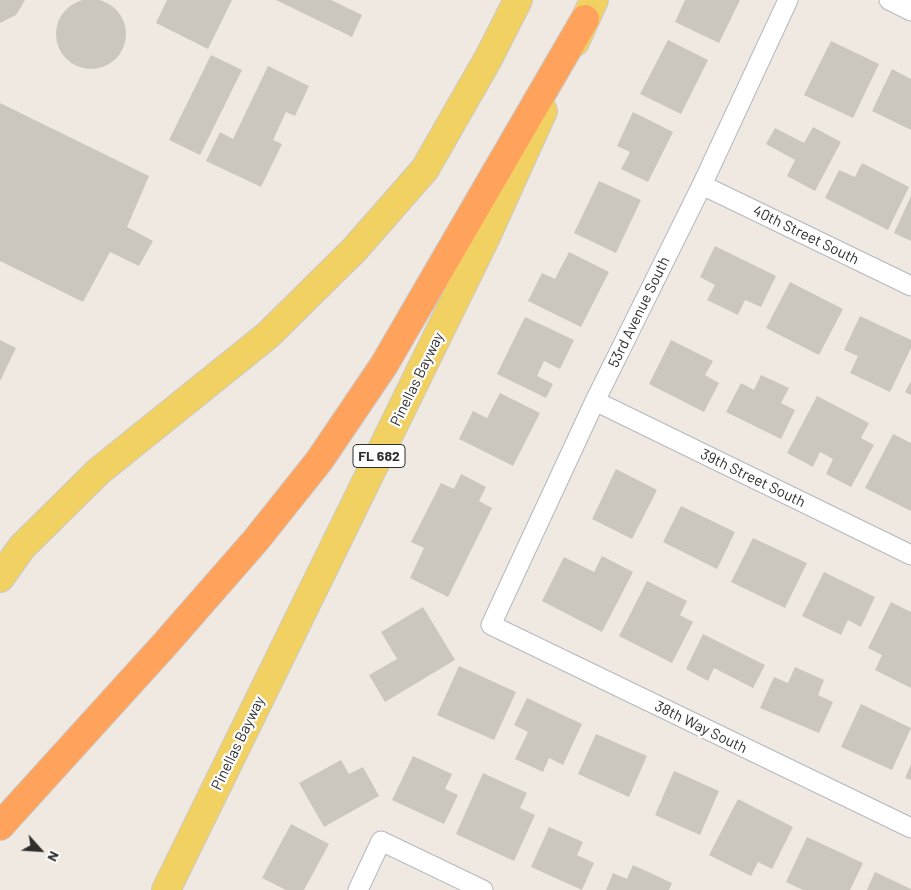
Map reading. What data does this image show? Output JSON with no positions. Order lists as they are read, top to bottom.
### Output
{
  "streets": {
    "main road": ["Pinellas Bayway", "FL 682"],
    "street": [
      "40th Street South",
      "53rd Avenue South",
      "39th Street South",
      "38th Way South"
    ]
  },
  "crossings": [
    ["40th Street South", "53rd Avenue South"],
    ["53rd Avenue South", "39th Street South"],
    ["53rd Avenue South", "38th Way South"]
  ],
  "north": "bottom right"
}
